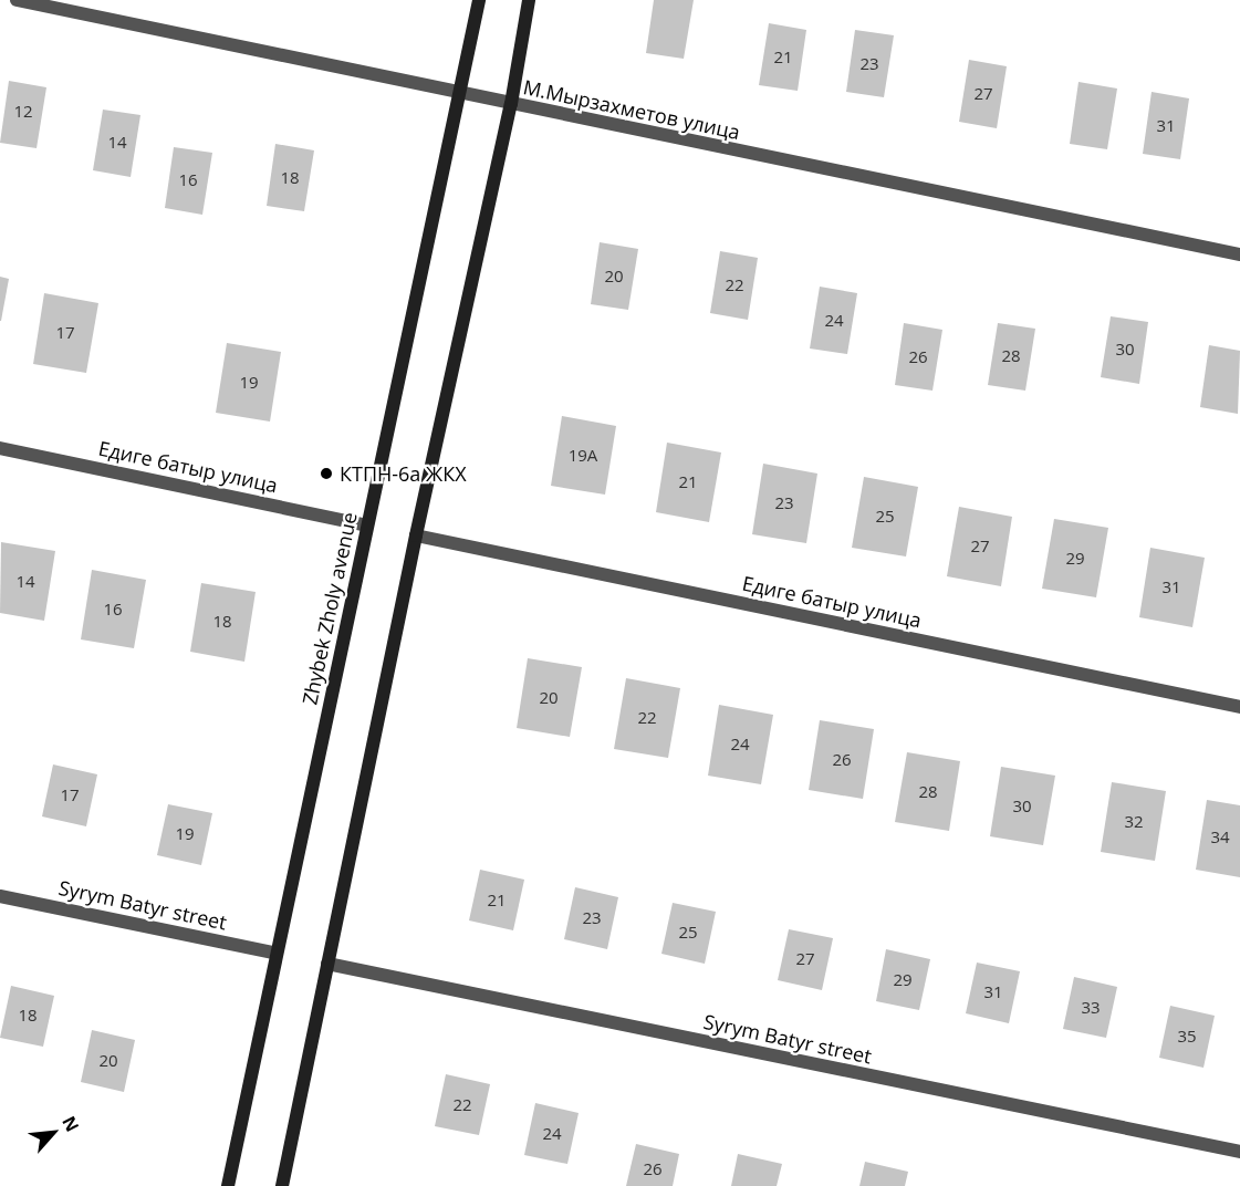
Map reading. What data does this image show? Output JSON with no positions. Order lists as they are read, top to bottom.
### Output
{
  "streets": {
    "street": [
      "М.Мырзахметов улица",
      "Едиге батыр улица",
      "Zhybek Zholy avenue",
      "Syrym Batyr street"
    ]
  },
  "crossings": [
    ["М.Мырзахметов улица", "Zhybek Zholy avenue"],
    ["Едиге батыр улица", "Zhybek Zholy avenue"],
    ["Zhybek Zholy avenue", "Syrym Batyr street"]
  ],
  "places": ["КТПН-6а ЖКХ"],
  "house_numbers": [
    "21",
    "23",
    "27",
    "12",
    "31",
    "14",
    "18",
    "16",
    "20",
    "22",
    "24",
    "17",
    "30",
    "28",
    "26",
    "19",
    "19А",
    "21",
    "23",
    "25",
    "27",
    "29",
    "14",
    "31",
    "16",
    "18",
    "20",
    "22",
    "24",
    "26",
    "28",
    "17",
    "30",
    "32",
    "19",
    "34",
    "21",
    "23",
    "25",
    "27",
    "29",
    "31",
    "33",
    "18",
    "35",
    "20",
    "22",
    "24",
    "26"
  ],
  "north": "top right"
}
